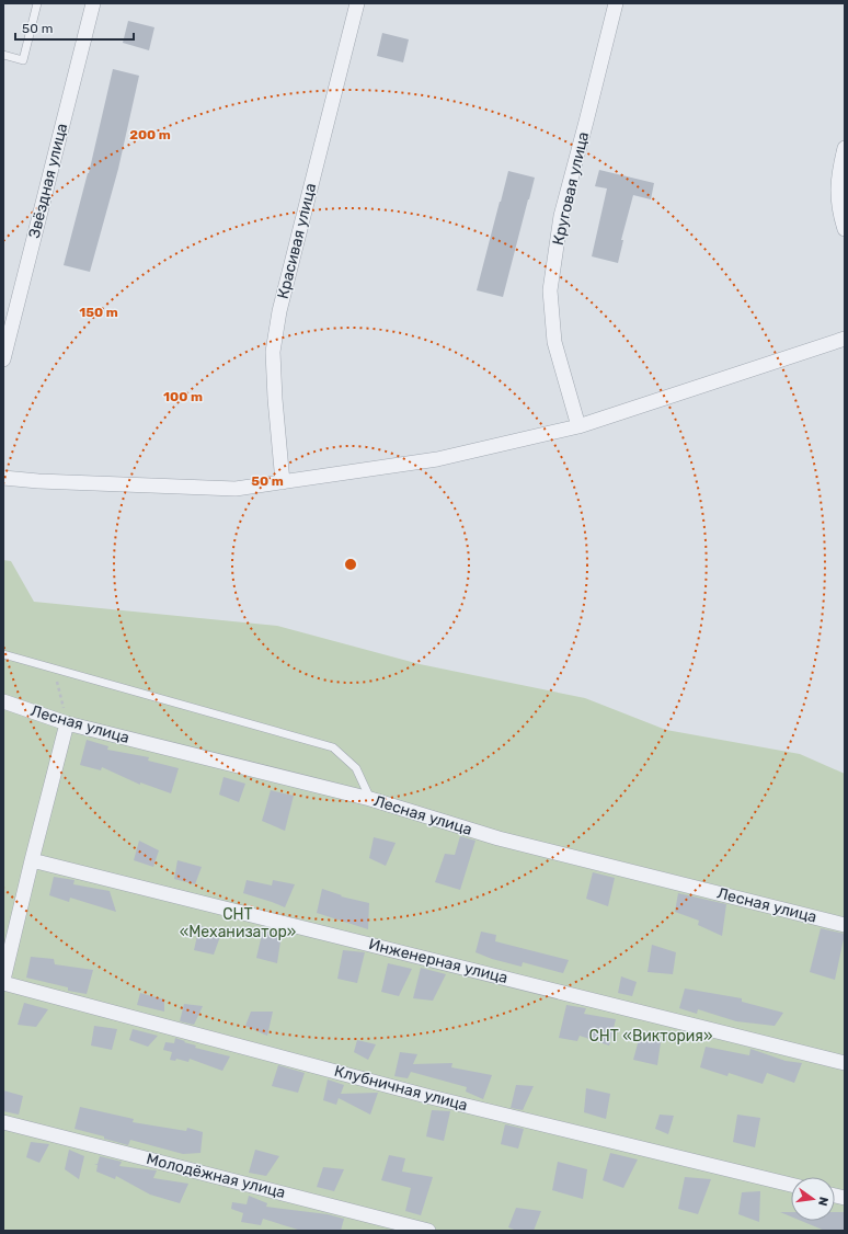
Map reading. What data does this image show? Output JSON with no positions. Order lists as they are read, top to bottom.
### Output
{
  "streets": {
    "street": [
      "Звёздная улица",
      "Круговая улица",
      "Красивая улица",
      "Лесная улица",
      "Инженерная улица",
      "Клубничная улица",
      "Молодёжная улица"
    ]
  },
  "parks": ["СНТ «Механизатор»", "СНТ «Виктория»"],
  "scale_bar": "50 m",
  "north": "right",
  "rings": [
    "200 m",
    "150 m",
    "100 m",
    "50 m"
  ]
}
